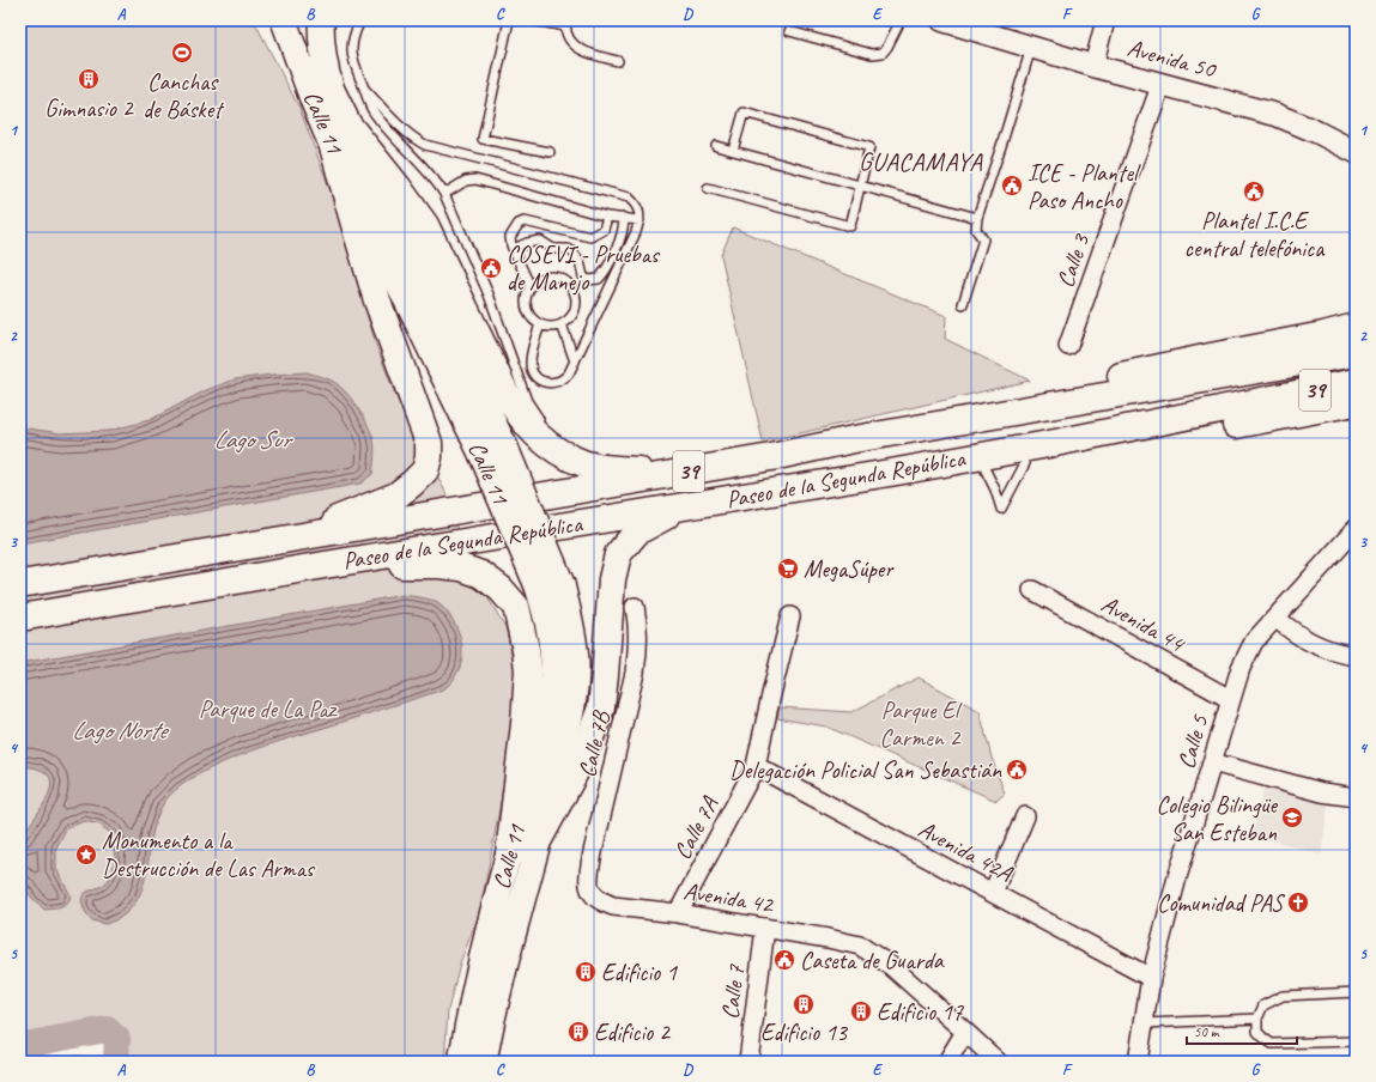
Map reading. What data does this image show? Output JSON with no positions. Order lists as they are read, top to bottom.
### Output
{
  "streets": {
    "highway": ["39", "Paseo de la Segunda República"],
    "main road": ["Calle 11"],
    "street": [
      "Avenida 50",
      "Calle 3",
      "Avenida 44",
      "Calle 5",
      "Calle 7B",
      "Calle 7A",
      "Avenida 42A",
      "Avenida 42",
      "Calle 7"
    ]
  },
  "crossings": [
    ["Avenida 50", "Calle 3"],
    ["Avenida 44", "Calle 5"],
    ["Calle 5", "Avenida 42A"],
    ["Calle 7B", "Avenida 42"],
    ["Calle 7A", "Avenida 42A"],
    ["Calle 7A", "Avenida 42"],
    ["Avenida 42", "Calle 7"]
  ],
  "districts": ["GUACAMAYA"],
  "water": ["Lago Sur", "Lago Norte"],
  "parks": ["Parque de La Paz", "Parque El Carmen 2"],
  "places": {
    "sports": ["Canchas de Básket"],
    "building": [
      "Gimnasio 2",
      "Edificio 1",
      "Edificio 13",
      "Edificio 17",
      "Edificio 2"
    ],
    "public building": [
      "ICE - Plantel Paso Ancho",
      "Plantel I.C.E central telefónica",
      "COSEVI - Pruebas de Manejo",
      "Delegación Policial San Sebastián",
      "Caseta de Guarda"
    ],
    "supermarket": ["MegaSúper"],
    "school or university": ["Colegio Bilingüe San Esteban"],
    "place": ["Monumento a la Destrucción de Las Armas"],
    "church": ["Comunidad PAS"]
  },
  "scale_bar": "50 m",
  "grid": {
    "columns": [
      "A",
      "B",
      "C",
      "D",
      "E",
      "F",
      "G"
    ],
    "rows": [
      "1",
      "2",
      "3",
      "4",
      "5"
    ]
  }
}
